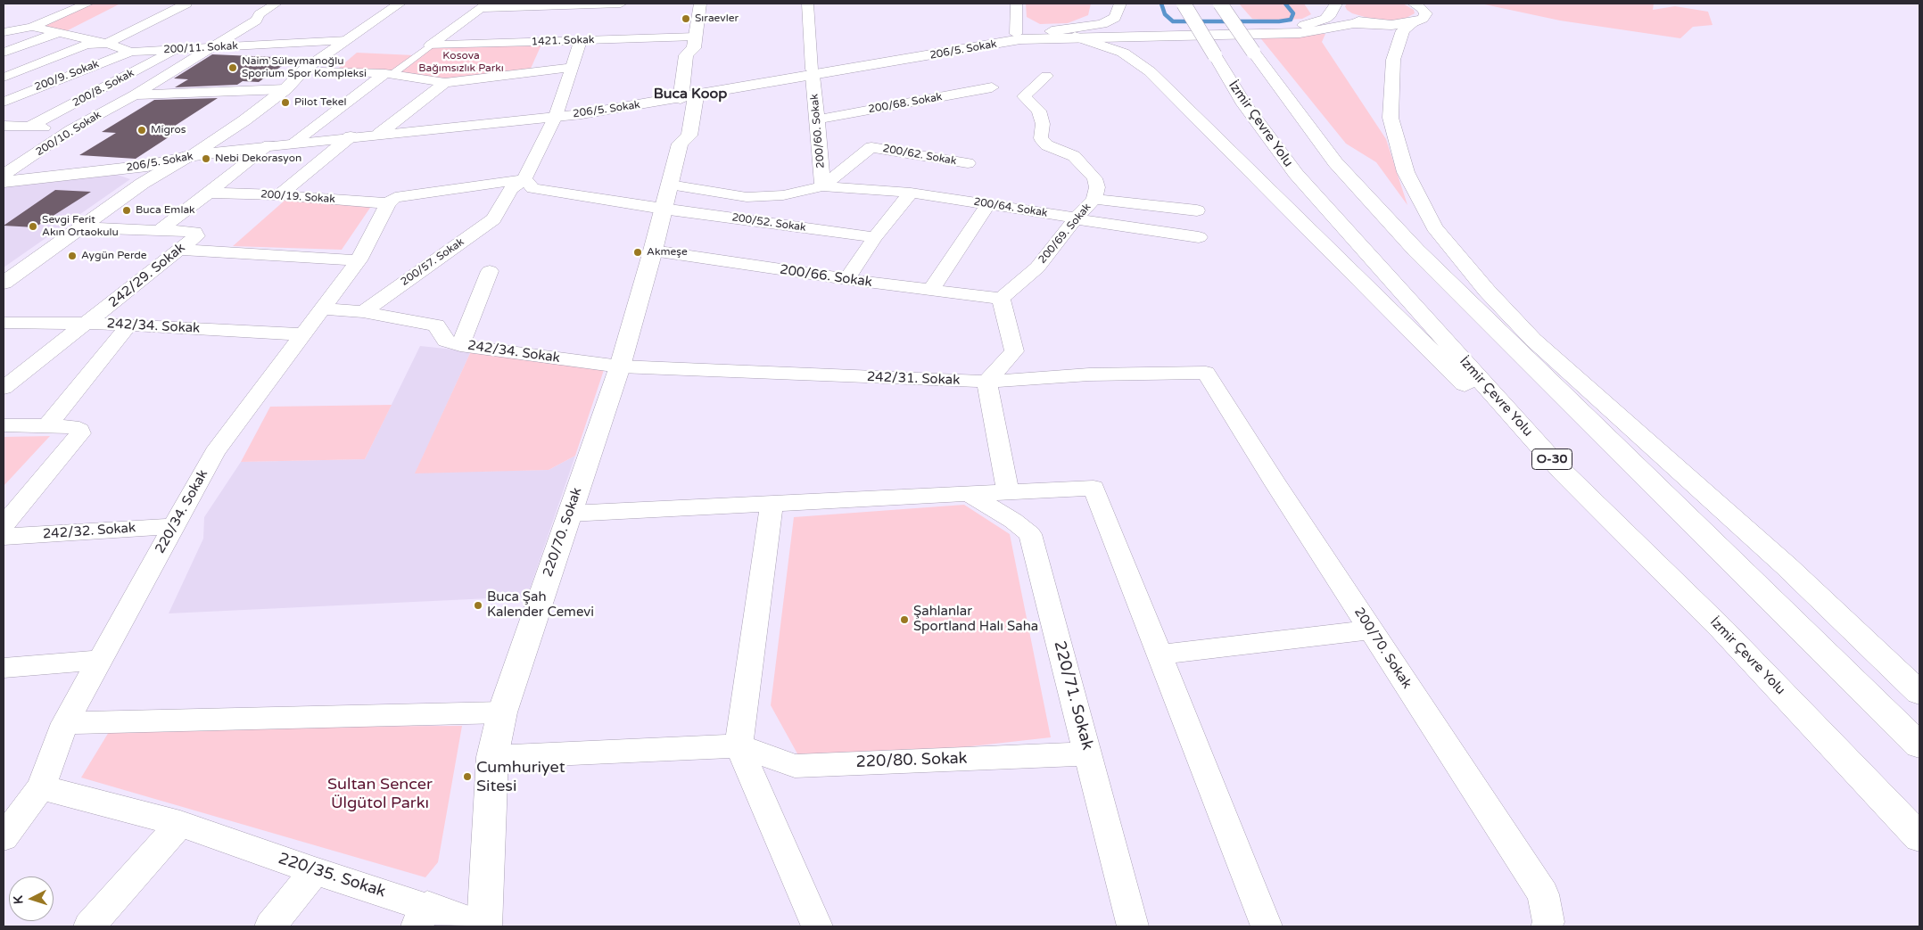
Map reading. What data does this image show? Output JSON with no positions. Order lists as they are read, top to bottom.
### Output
{
  "streets": {
    "main road": [
      "206/5. Sokak",
      "İzmir Çevre Yolu",
      "O-30",
      "220/70. Sokak"
    ],
    "street": [
      "1421. Sokak",
      "200/11. Sokak",
      "200/9. Sokak",
      "200/8. Sokak",
      "200/68. Sokak",
      "200/60. Sokak",
      "200/10. Sokak",
      "200/62. Sokak",
      "200/19. Sokak",
      "200/64. Sokak",
      "200/52. Sokak",
      "200/69. Sokak",
      "200/57. Sokak",
      "242/29. Sokak",
      "200/66. Sokak",
      "242/34. Sokak",
      "242/31. Sokak",
      "220/34. Sokak",
      "242/32. Sokak",
      "200/70. Sokak",
      "220/71. Sokak",
      "220/80. Sokak",
      "220/35. Sokak"
    ]
  },
  "crossings": [
    ["1421. Sokak", "220/70. Sokak"],
    ["200/11. Sokak", "200/9. Sokak"],
    ["200/11. Sokak", "200/8. Sokak"],
    ["200/11. Sokak", "200/10. Sokak"],
    ["206/5. Sokak", "200/60. Sokak"],
    ["206/5. Sokak", "220/70. Sokak"],
    ["200/68. Sokak", "200/60. Sokak"],
    ["200/60. Sokak", "200/62. Sokak"],
    ["200/60. Sokak", "200/64. Sokak"],
    ["200/62. Sokak", "200/64. Sokak"],
    ["200/19. Sokak", "220/34. Sokak"],
    ["200/64. Sokak", "200/69. Sokak"],
    ["200/52. Sokak", "220/70. Sokak"],
    ["200/69. Sokak", "200/66. Sokak"],
    ["200/57. Sokak", "242/34. Sokak"],
    ["242/29. Sokak", "242/34. Sokak"],
    ["200/66. Sokak", "220/70. Sokak"],
    ["242/34. Sokak", "242/31. Sokak"],
    ["242/34. Sokak", "220/34. Sokak"],
    ["242/34. Sokak", "220/70. Sokak"],
    ["242/31. Sokak", "220/70. Sokak"],
    ["242/31. Sokak", "200/70. Sokak"],
    ["220/34. Sokak", "242/32. Sokak"],
    ["220/34. Sokak", "220/35. Sokak"],
    ["220/70. Sokak", "220/80. Sokak"],
    ["220/70. Sokak", "220/35. Sokak"],
    ["220/71. Sokak", "220/80. Sokak"]
  ],
  "districts": ["Buca Koop"],
  "parks": ["Kosova Bağımsızlık Parkı", "Sultan Sencer Ülgütol Parkı"],
  "places": [
    "Sıraevler",
    "Naim Süleymanoğlu Sporium Spor Kompleksi",
    "Pilot Tekel",
    "Migros",
    "Nebi Dekorasyon",
    "Buca Emlak",
    "Sevgi Ferit Akın Ortaokulu",
    "Akmeşe",
    "Aygün Perde",
    "Buca Şah Kalender Cemevi",
    "Şahlanlar Sportland Halı Saha",
    "Cumhuriyet Sitesi"
  ],
  "north": "left"
}
